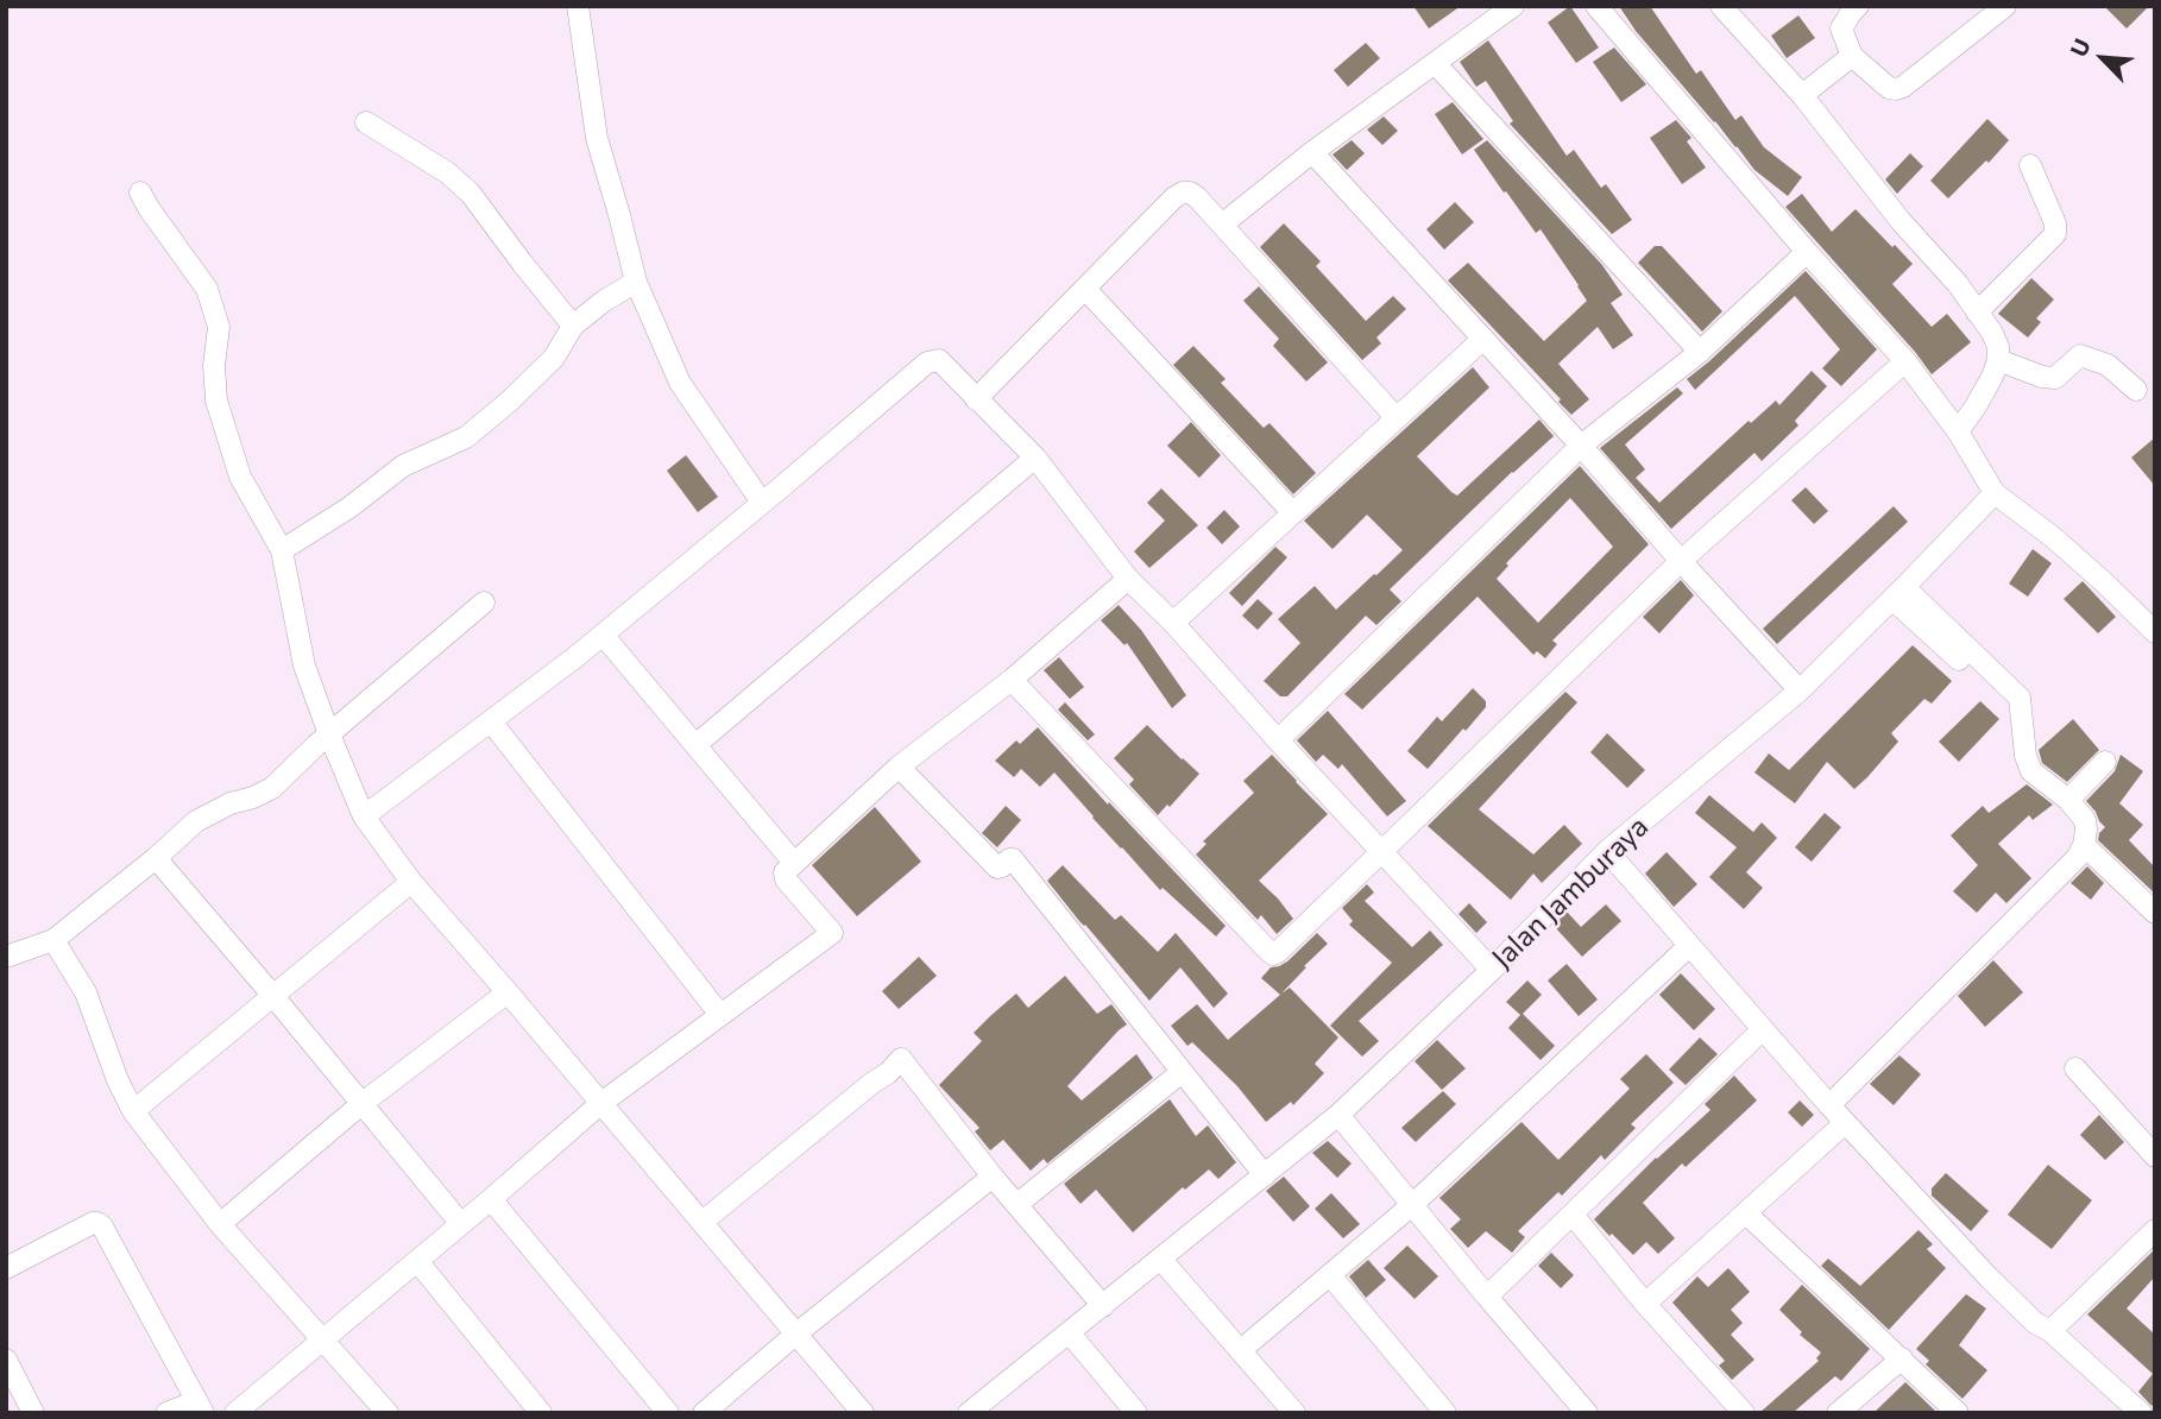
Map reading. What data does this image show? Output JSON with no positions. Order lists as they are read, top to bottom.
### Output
{
  "streets": {
    "street": ["Jalan Jamburaya"]
  },
  "north": "top left"
}
